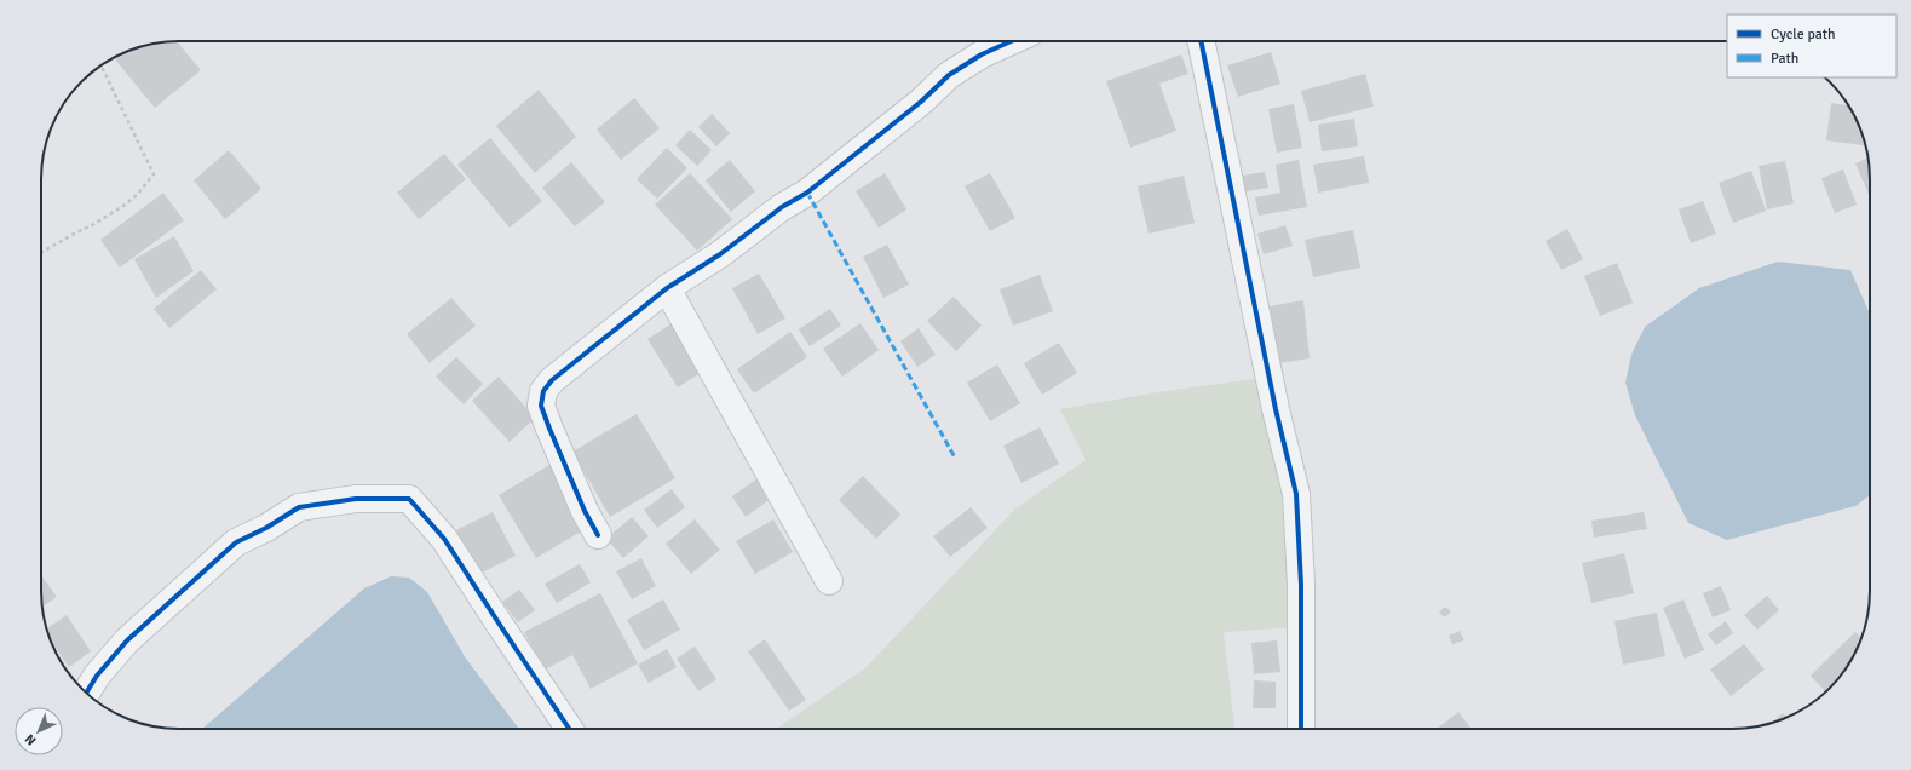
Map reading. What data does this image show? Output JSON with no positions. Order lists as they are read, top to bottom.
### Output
{
  "legend": ["Cycle path", "Path"],
  "north": "bottom left"
}
